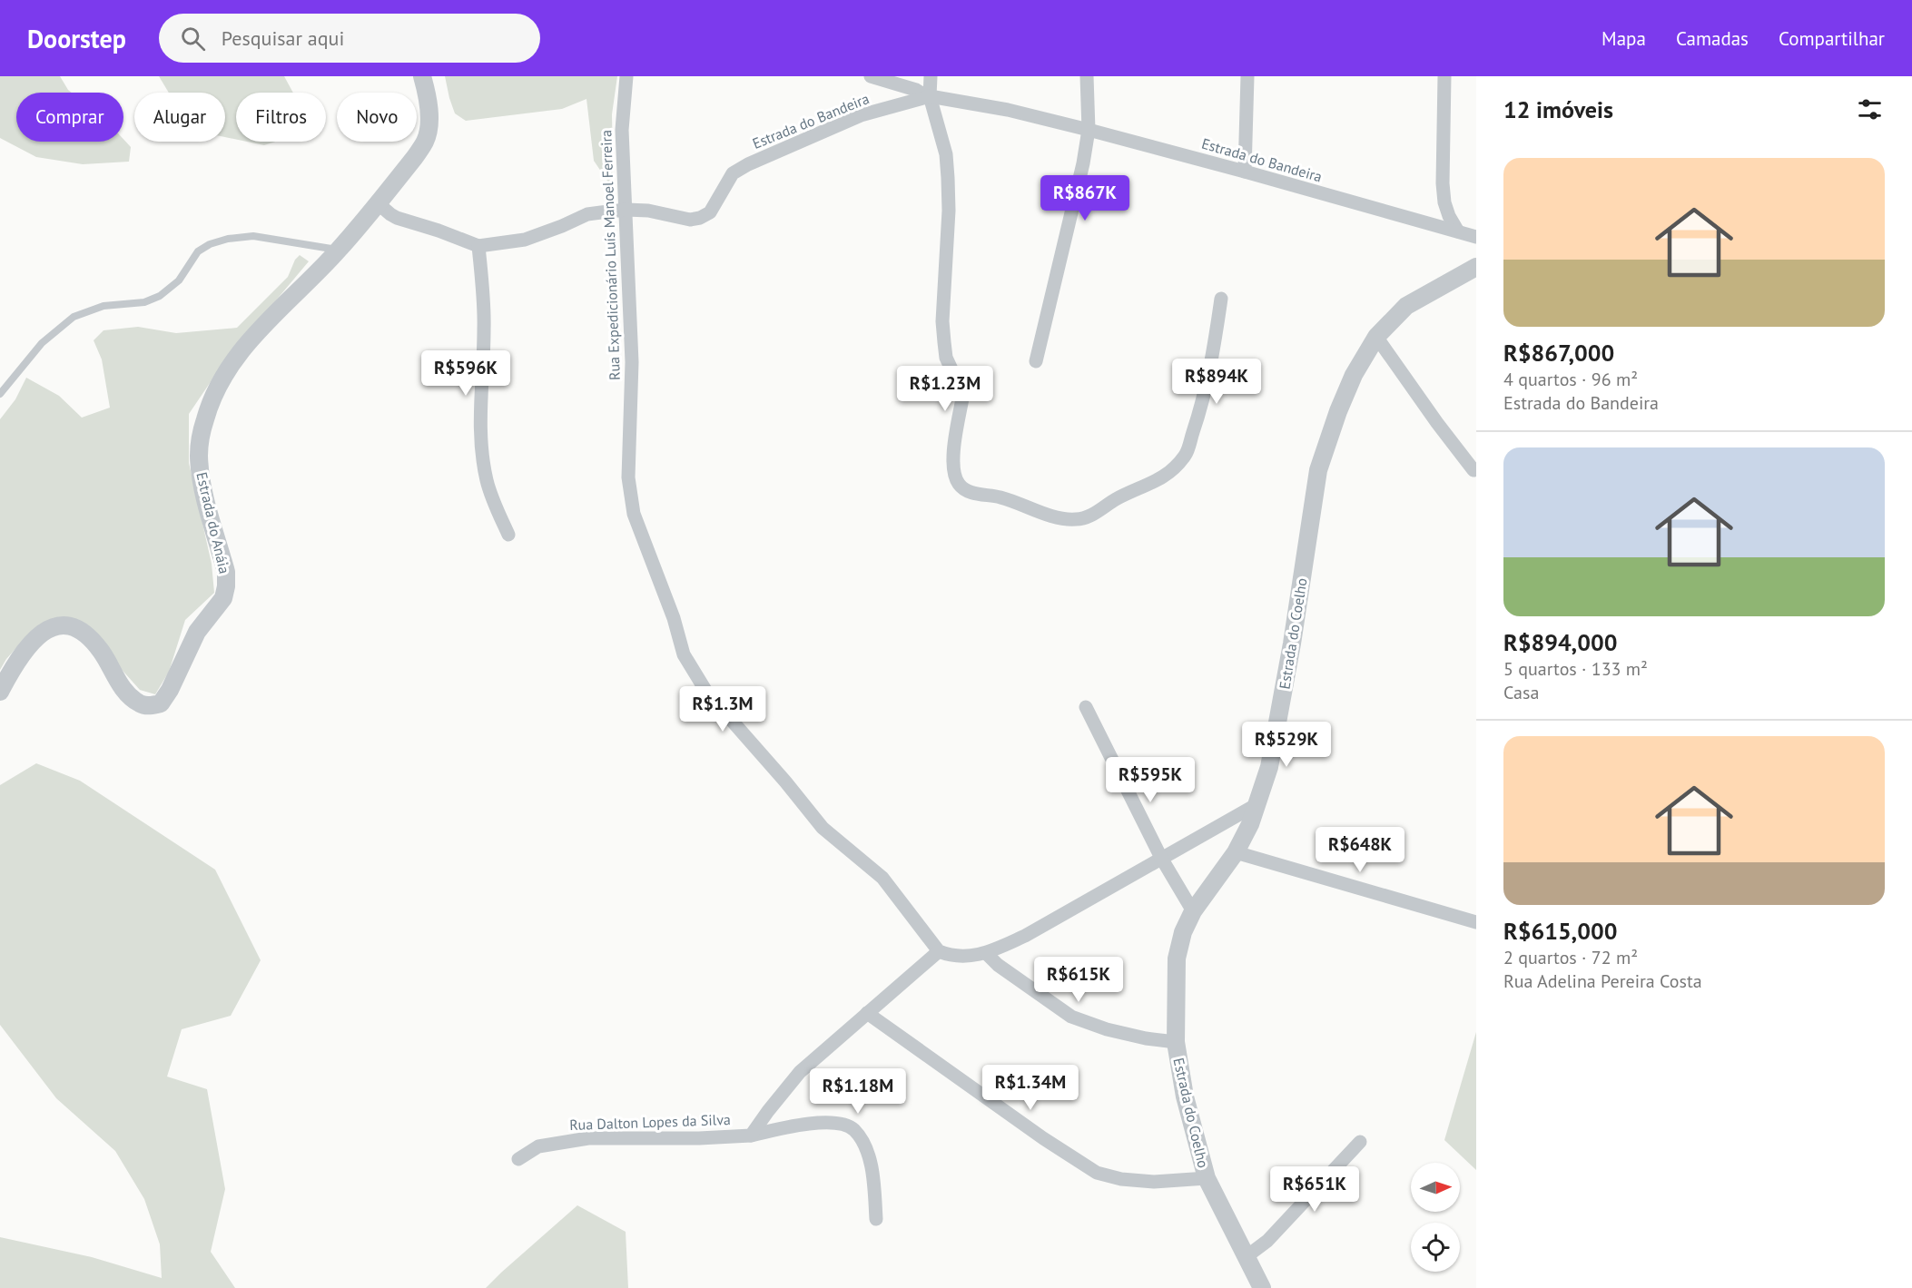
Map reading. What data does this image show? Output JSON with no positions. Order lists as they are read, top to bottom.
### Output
{
  "streets": {
    "street": [
      "Estrada do Bandeira",
      "Rua Expedicionário Luís Manoel Ferreira",
      "Estrada do Anáia",
      "Estrada do Coelho",
      "Rua Dalton Lopes da Silva"
    ]
  },
  "crossings": [
    ["Estrada do Bandeira", "Rua Expedicionário Luís Manoel Ferreira"],
    ["Estrada do Bandeira", "Estrada do Anáia"],
    ["Rua Expedicionário Luís Manoel Ferreira", "Rua Dalton Lopes da Silva"]
  ],
  "north": "right",
  "page": {
    "header": "Doorstep",
    "search": "Pesquisar aqui",
    "nav": ["Mapa", "Camadas", "Compartilhar"],
    "heading": "12 imóveis",
    "chip": [
      "Comprar",
      "Alugar",
      "Filtros",
      "Novo"
    ],
    "list": [
      {
        "name": "R$867,000",
        "note": "4 quartos · 96 m² · Estrada do Bandeira"
      },
      {
        "name": "R$894,000",
        "note": "5 quartos · 133 m² · Casa"
      },
      {
        "name": "R$615,000",
        "note": "2 quartos · 72 m² · Rua Adelina Pereira Costa"
      }
    ],
    "price": [
      "R$867K",
      "R$596K",
      "R$894K",
      "R$1.23M",
      "R$1.3M",
      "R$529K",
      "R$595K",
      "R$648K",
      "R$615K",
      "R$1.34M",
      "R$1.18M",
      "R$651K"
    ]
  }
}
